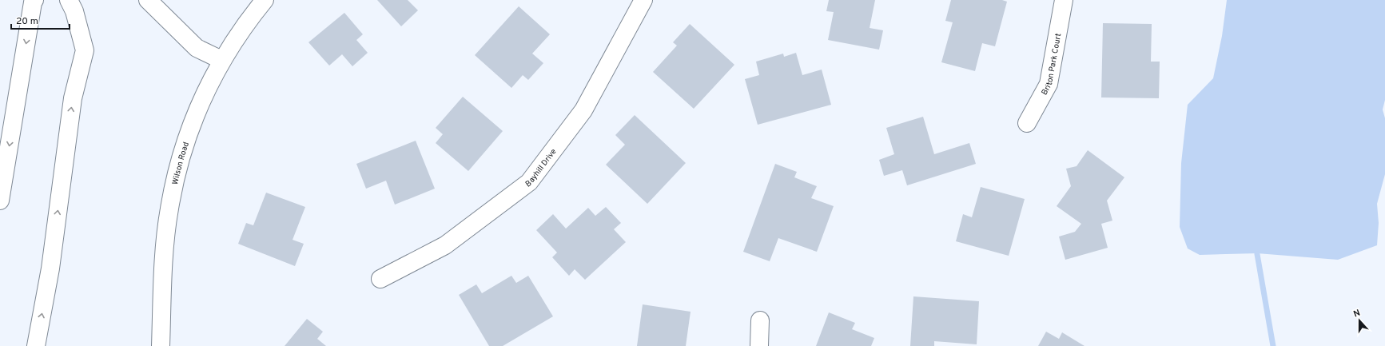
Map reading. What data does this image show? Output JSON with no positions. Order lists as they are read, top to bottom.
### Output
{
  "streets": {
    "street": ["Briton Park Court", "Wilson Road", "Bayhill Drive"]
  },
  "scale_bar": "20 m",
  "north": "top"
}
